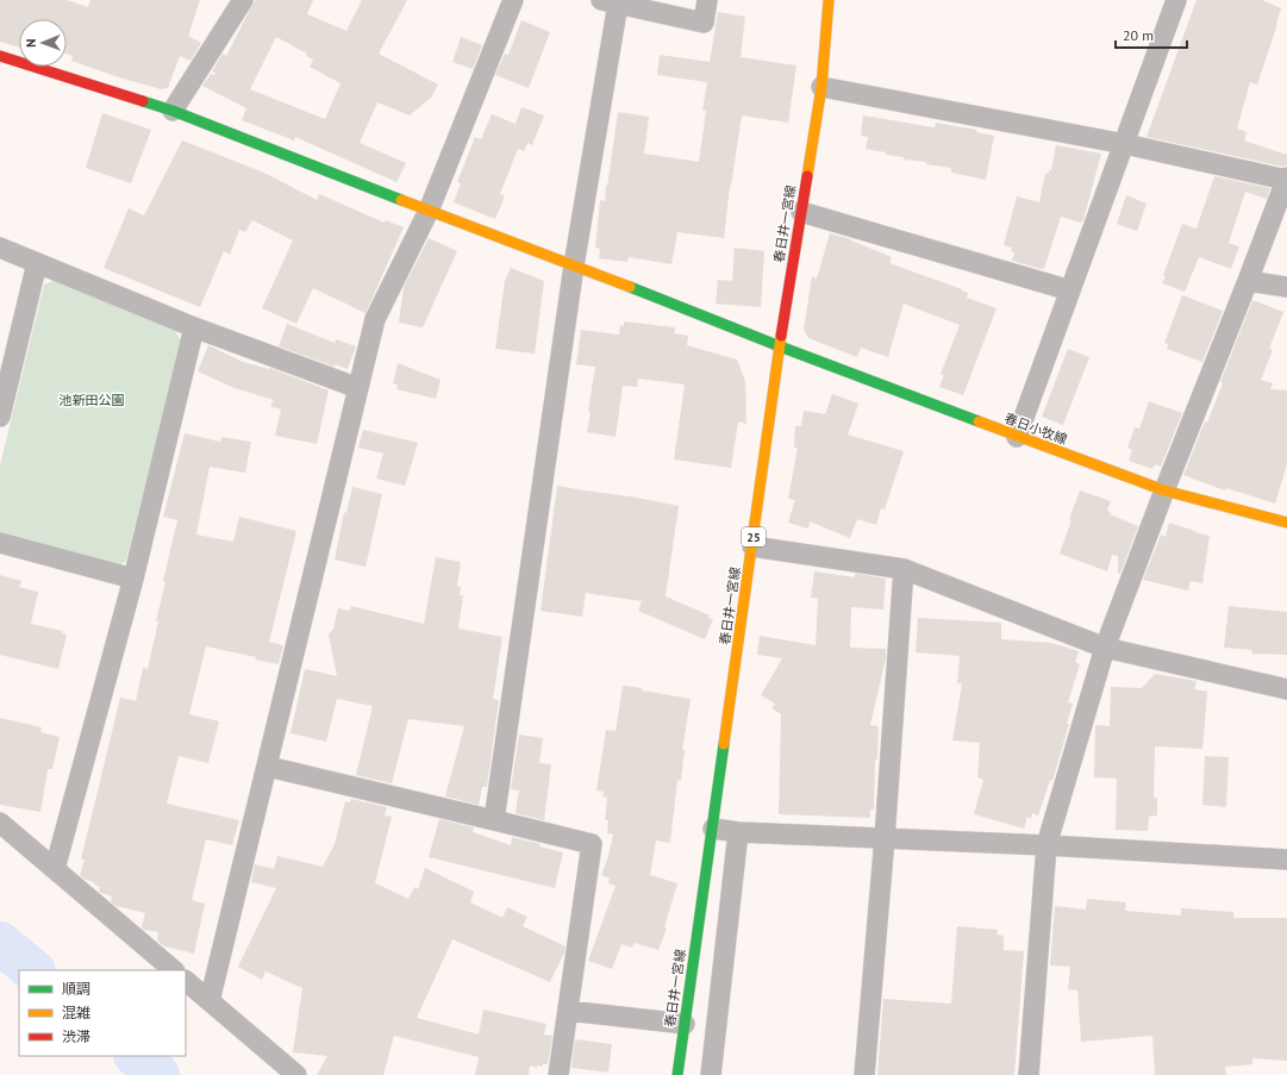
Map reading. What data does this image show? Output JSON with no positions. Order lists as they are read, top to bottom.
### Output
{
  "streets": {
    "main road": ["春日井一宮線", "春日小牧線", "25"]
  },
  "crossings": [
    ["春日井一宮線", "春日小牧線"]
  ],
  "parks": ["池新田公園"],
  "legend": ["順調", "混雑", "渋滞"],
  "scale_bar": "20 m",
  "north": "left"
}
